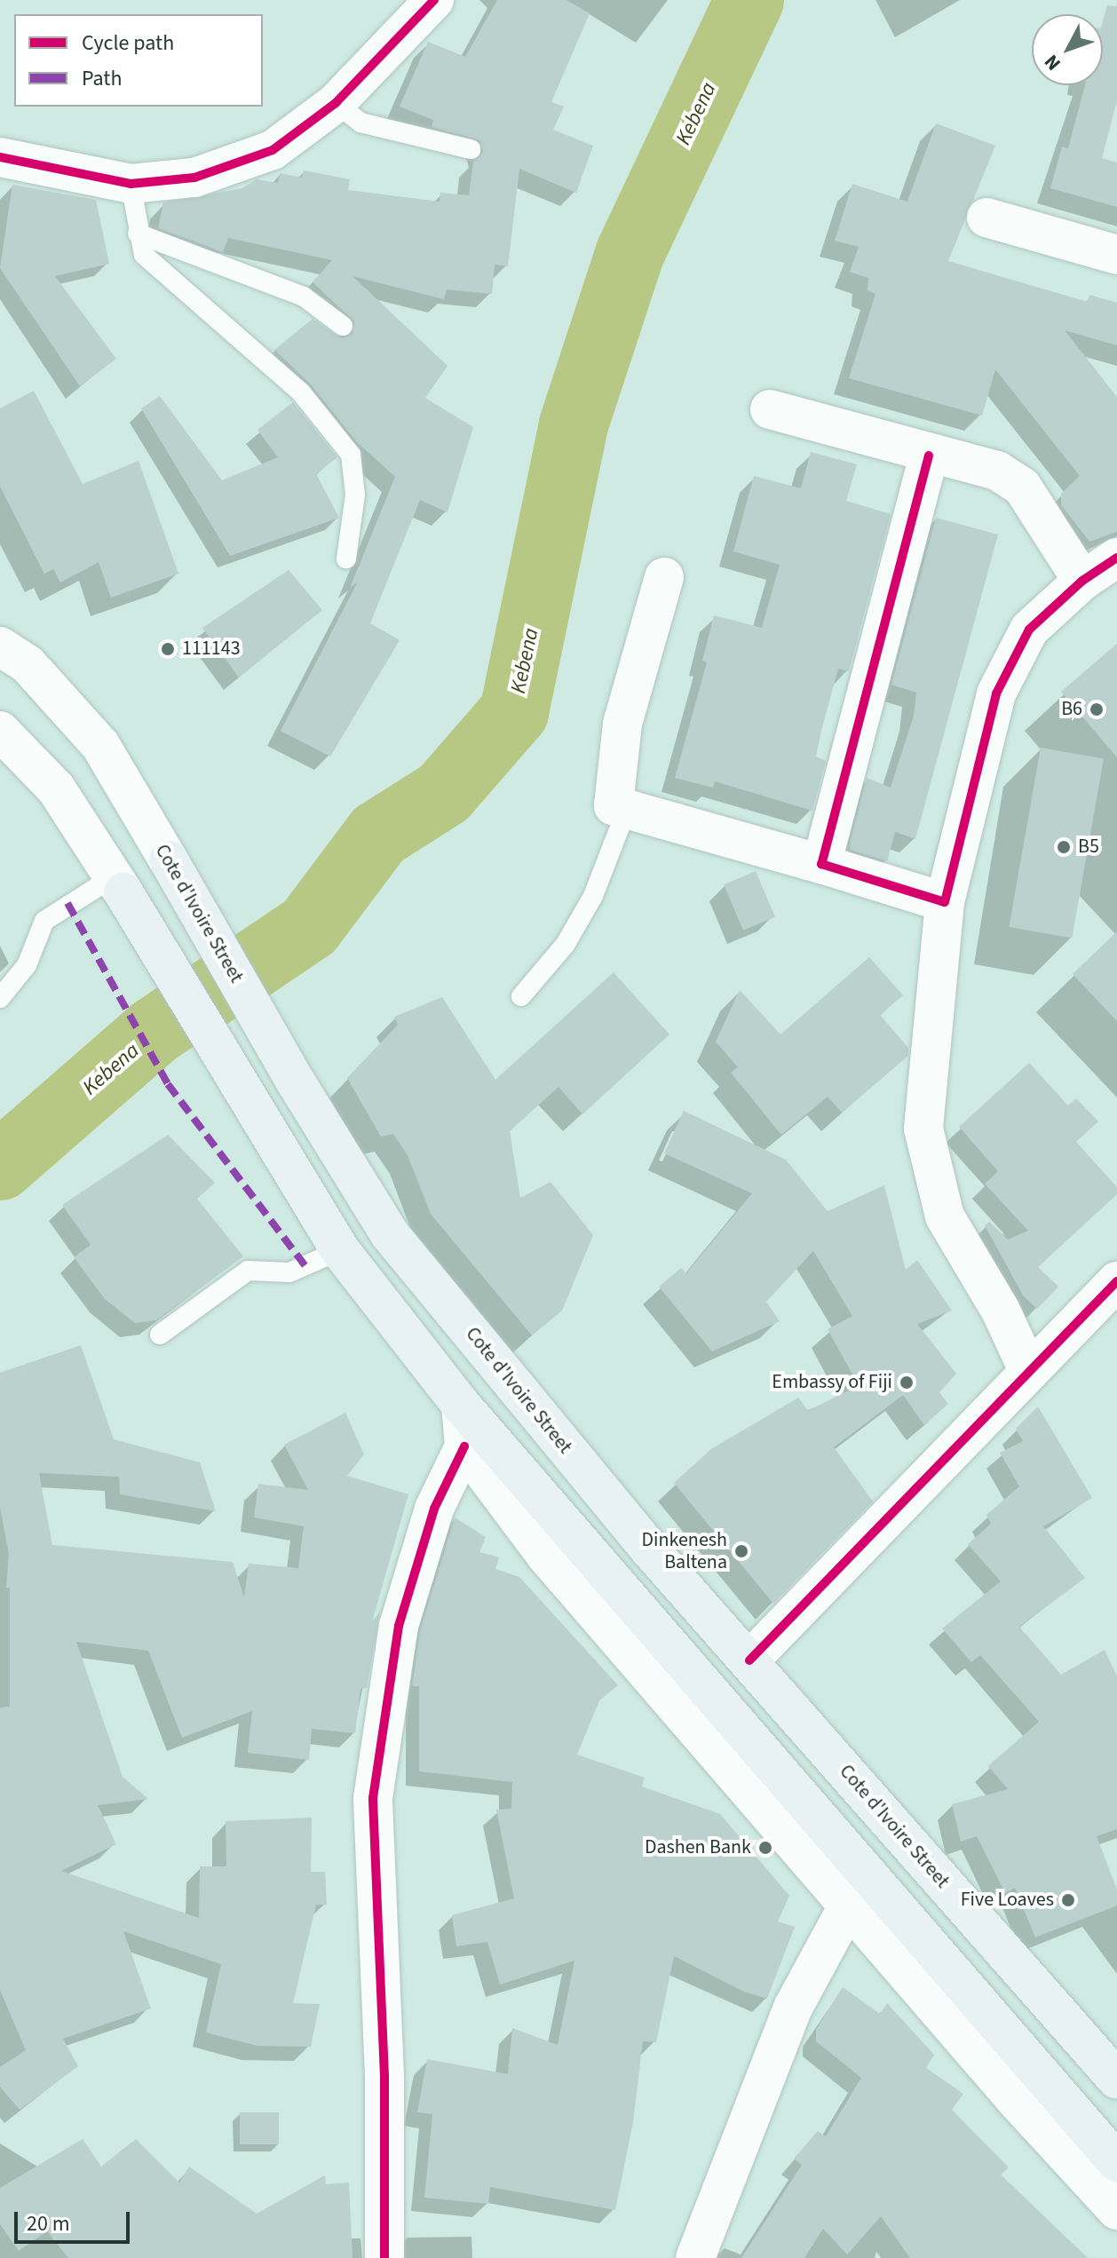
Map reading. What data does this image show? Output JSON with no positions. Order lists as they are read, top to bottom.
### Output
{
  "streets": {
    "main road": ["Cote d'Ivoire Street"]
  },
  "water": ["Kebena"],
  "places": [
    "111143",
    "B6",
    "B5",
    "Embassy of Fiji",
    "Dinkenesh Baltena",
    "Dashen Bank",
    "Five Loaves"
  ],
  "legend": ["Cycle path", "Path"],
  "scale_bar": "20 m",
  "north": "bottom left"
}
